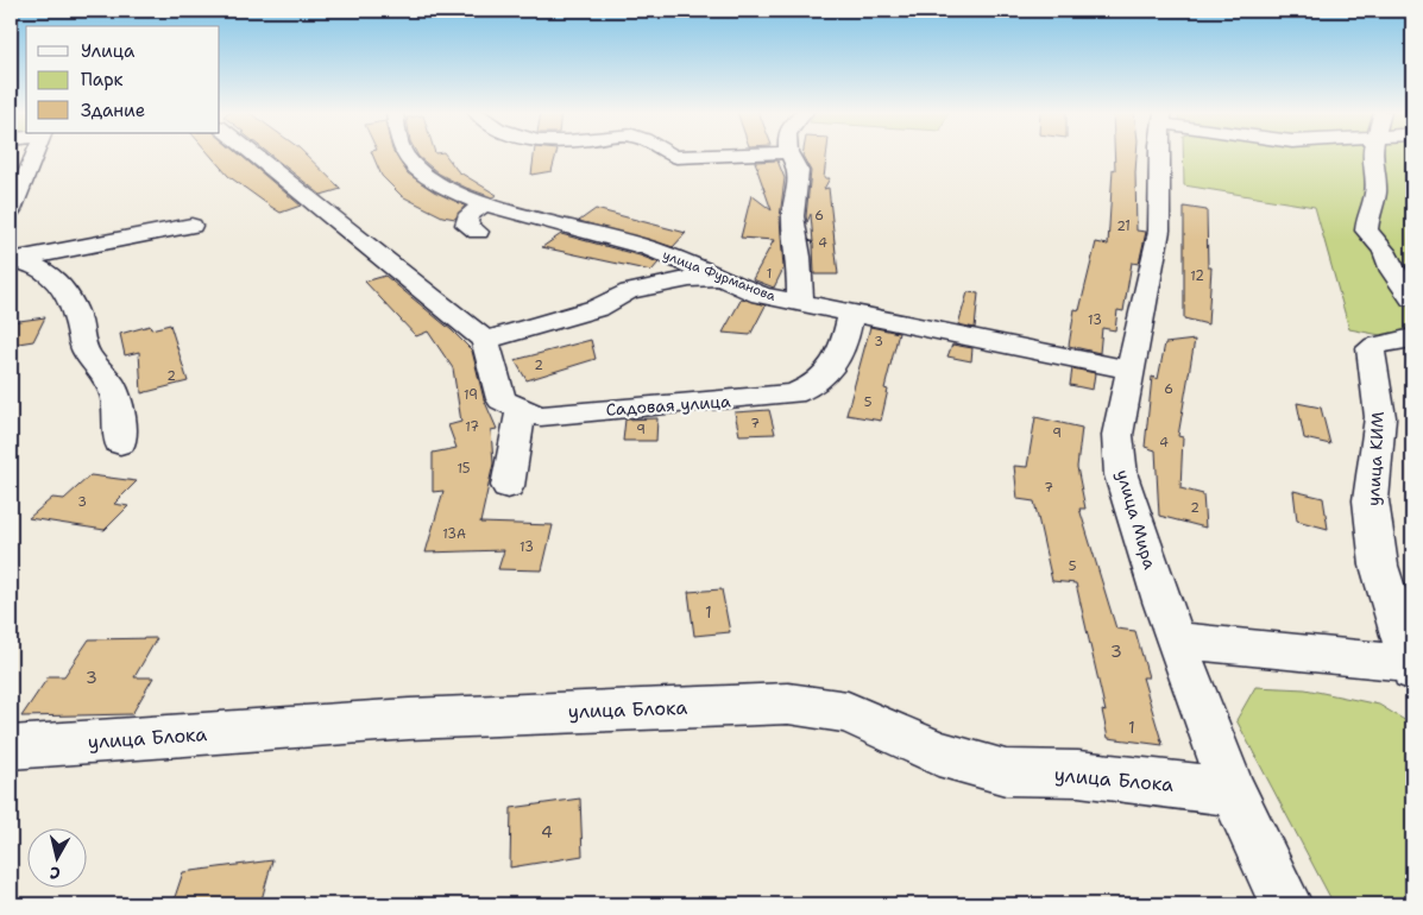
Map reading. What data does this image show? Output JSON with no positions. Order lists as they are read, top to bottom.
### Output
{
  "streets": {
    "street": [
      "улица Фурманова",
      "Садовая улица",
      "улица КИМ",
      "улица Мира",
      "улица Блока"
    ]
  },
  "crossings": [
    ["улица Фурманова", "Садовая улица"],
    ["улица Фурманова", "улица Мира"],
    ["улица Мира", "улица Блока"]
  ],
  "house_numbers": [
    "6",
    "21",
    "4",
    "1",
    "12",
    "13",
    "3",
    "2",
    "2",
    "6",
    "19",
    "5",
    "7",
    "17",
    "9",
    "9",
    "4",
    "15",
    "7",
    "3",
    "2",
    "13А",
    "13",
    "5",
    "1",
    "3",
    "3",
    "1",
    "4"
  ],
  "legend": ["Улица", "Парк", "Здание"],
  "north": "bottom"
}
